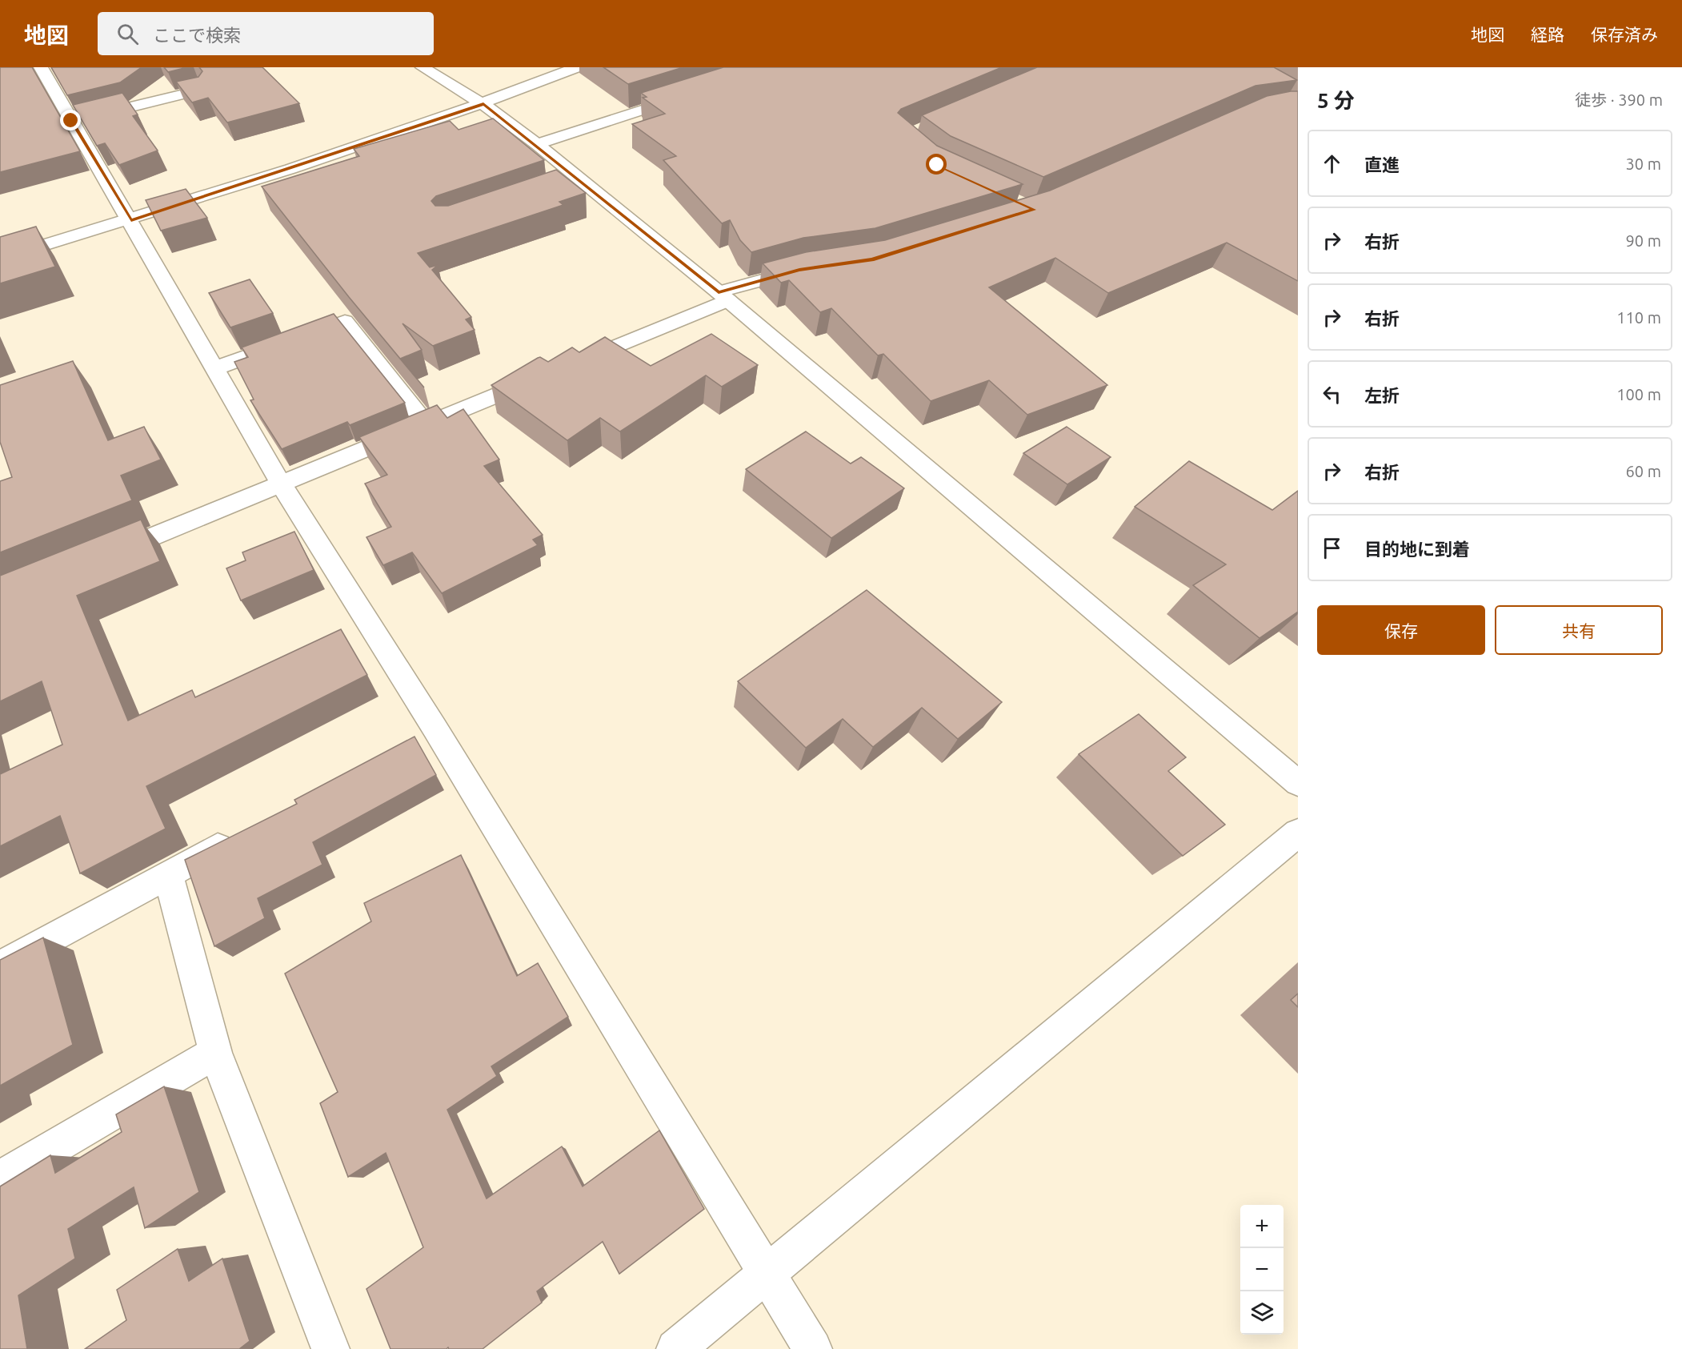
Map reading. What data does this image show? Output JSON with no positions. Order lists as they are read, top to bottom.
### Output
{
  "page": {
    "header": "地図",
    "search": "ここで検索",
    "nav": ["地図", "経路", "保存済み"],
    "heading": ["5 分", "徒歩 · 390 m"],
    "list": [
      ["直進", "30 m"],
      ["右折", "90 m"],
      ["右折", "110 m"],
      ["左折", "100 m"],
      ["右折", "60 m"],
      "目的地に到着"
    ],
    "buttons": ["保存", "共有"],
    "map_buttons": ["+", "−"]
  }
}
